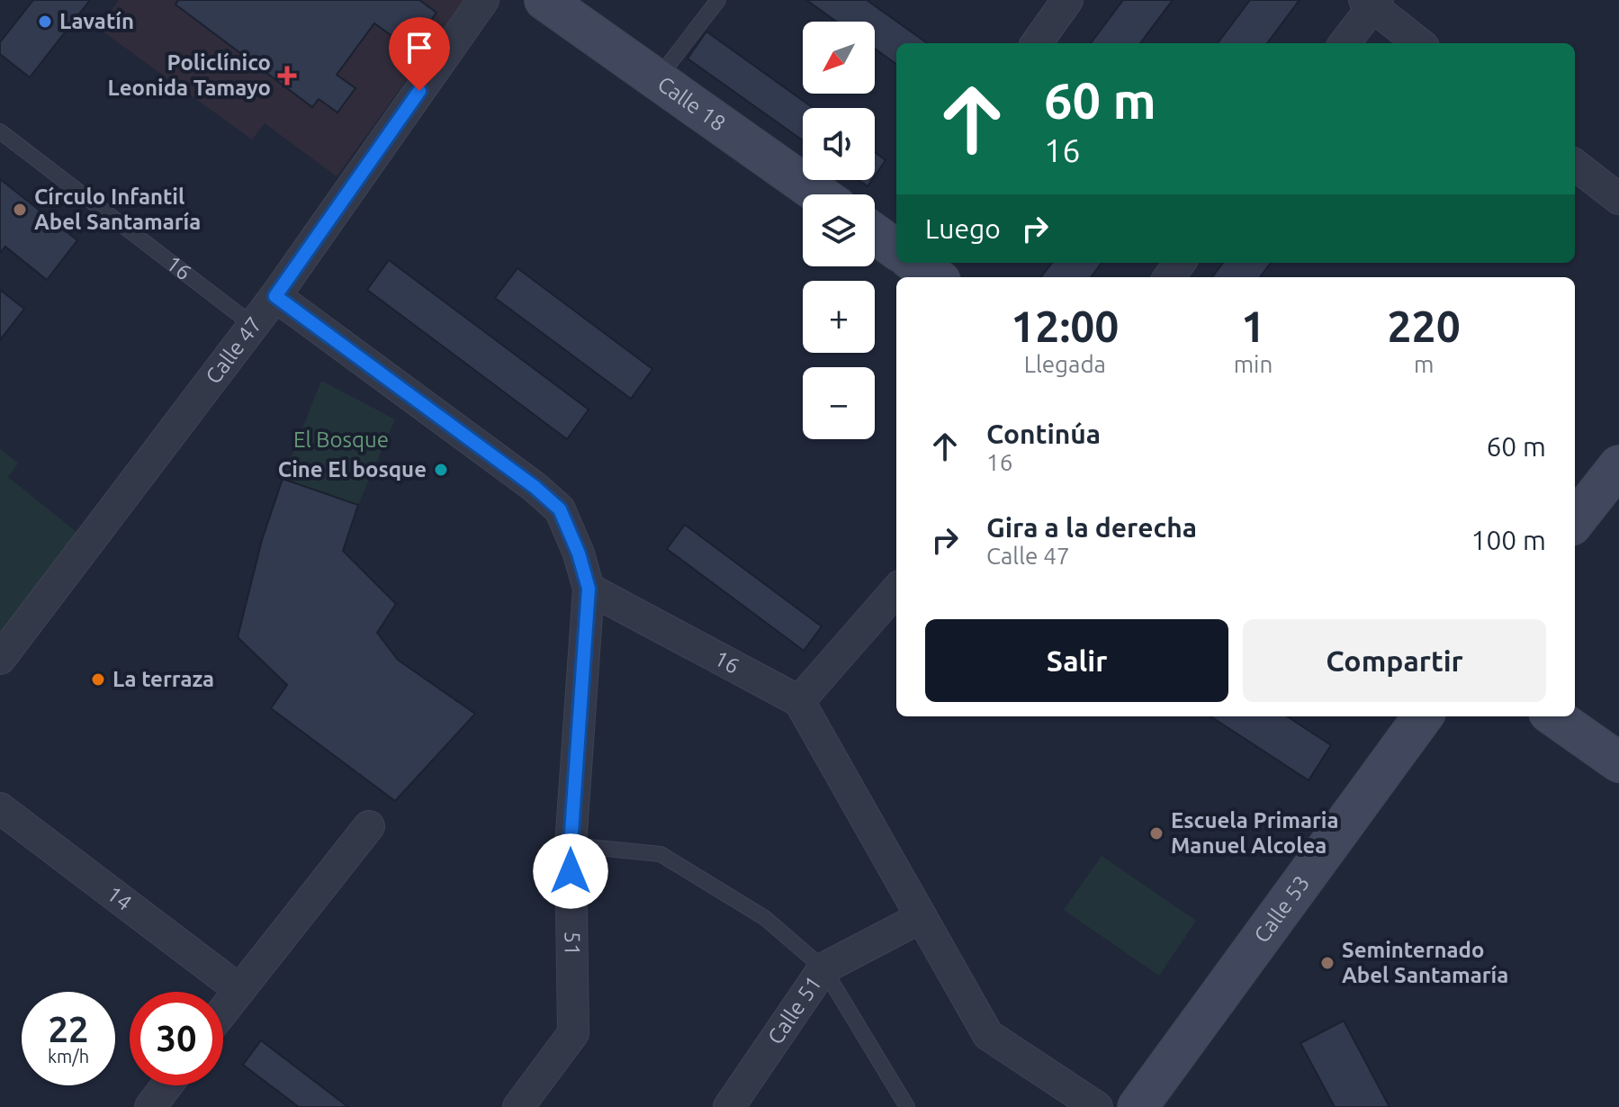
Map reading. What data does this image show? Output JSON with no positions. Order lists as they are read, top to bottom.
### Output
{
  "streets": {
    "street": [
      "Calle 18",
      "16",
      "Calle 47",
      "14",
      "Calle 53",
      "51",
      "Calle 51"
    ]
  },
  "crossings": [
    ["16", "Calle 47"],
    ["16", "51"]
  ],
  "parks": ["El Bosque"],
  "places": {
    "other": [
      "Lavatín",
      "Círculo Infantil Abel Santamaría",
      "Cine El bosque",
      "La terraza",
      "Escuela Primaria Manuel Alcolea",
      "Seminternado Abel Santamaría"
    ],
    "health": ["Policlínico Leonida Tamayo"]
  },
  "north": "bottom left",
  "page": {
    "map_buttons": ["+", "−"],
    "turn": ["60 m", "16"],
    "then": "Luego",
    "eta": [
      "12:00",
      "Llegada",
      "1",
      "min",
      "220",
      "m"
    ],
    "list": [
      {
        "name": "Continúa",
        "note": "16",
        "value": "60 m"
      },
      {
        "name": "Gira a la derecha",
        "note": "Calle 47",
        "value": "100 m"
      }
    ],
    "buttons": ["Salir", "Compartir"],
    "speed": "22 km/h",
    "limit": "30"
  }
}
